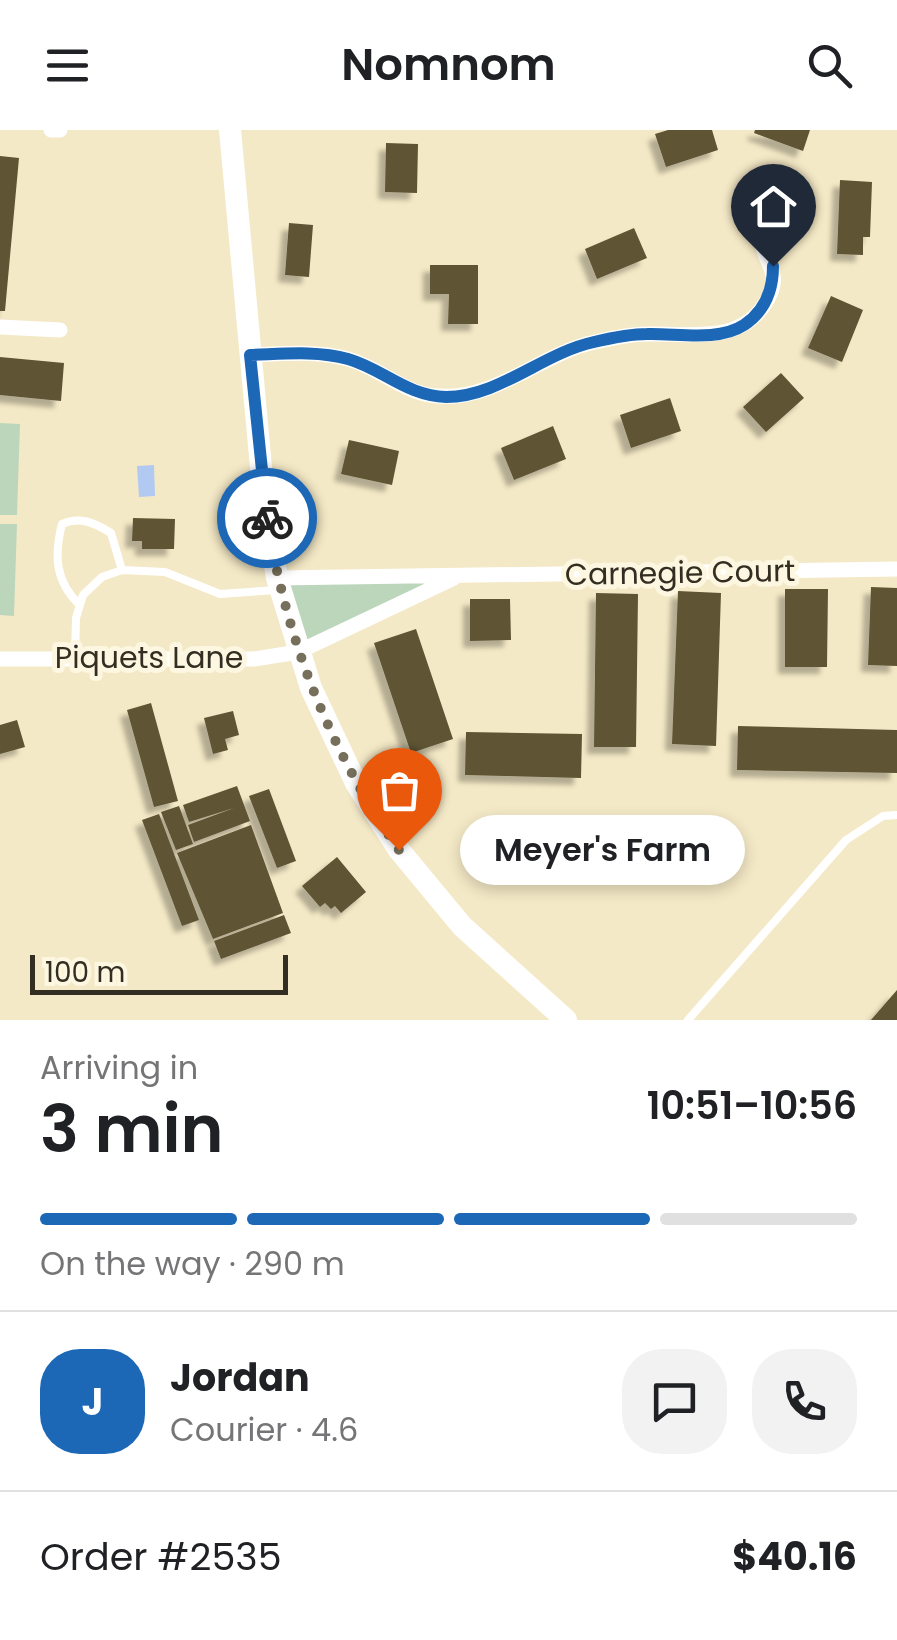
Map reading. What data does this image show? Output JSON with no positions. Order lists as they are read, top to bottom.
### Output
{
  "streets": {
    "street": ["Carnegie Court", "Piquets Lane"]
  },
  "crossings": [
    ["Carnegie Court", "Piquets Lane"]
  ],
  "places": ["Meyer's Farm"],
  "scale_bar": "100 m",
  "page": {
    "header": "Nomnom",
    "bubble": "Meyer's Farm",
    "scale": "100 m",
    "heading": ["3 min", "Arriving in", "10:51–10:56"],
    "panel": [
      "Jordan",
      "Courier · 4.6",
      "Order #2535",
      "$40.16"
    ],
    "bar": "On the way · 290 m",
    "round": "J"
  }
}
